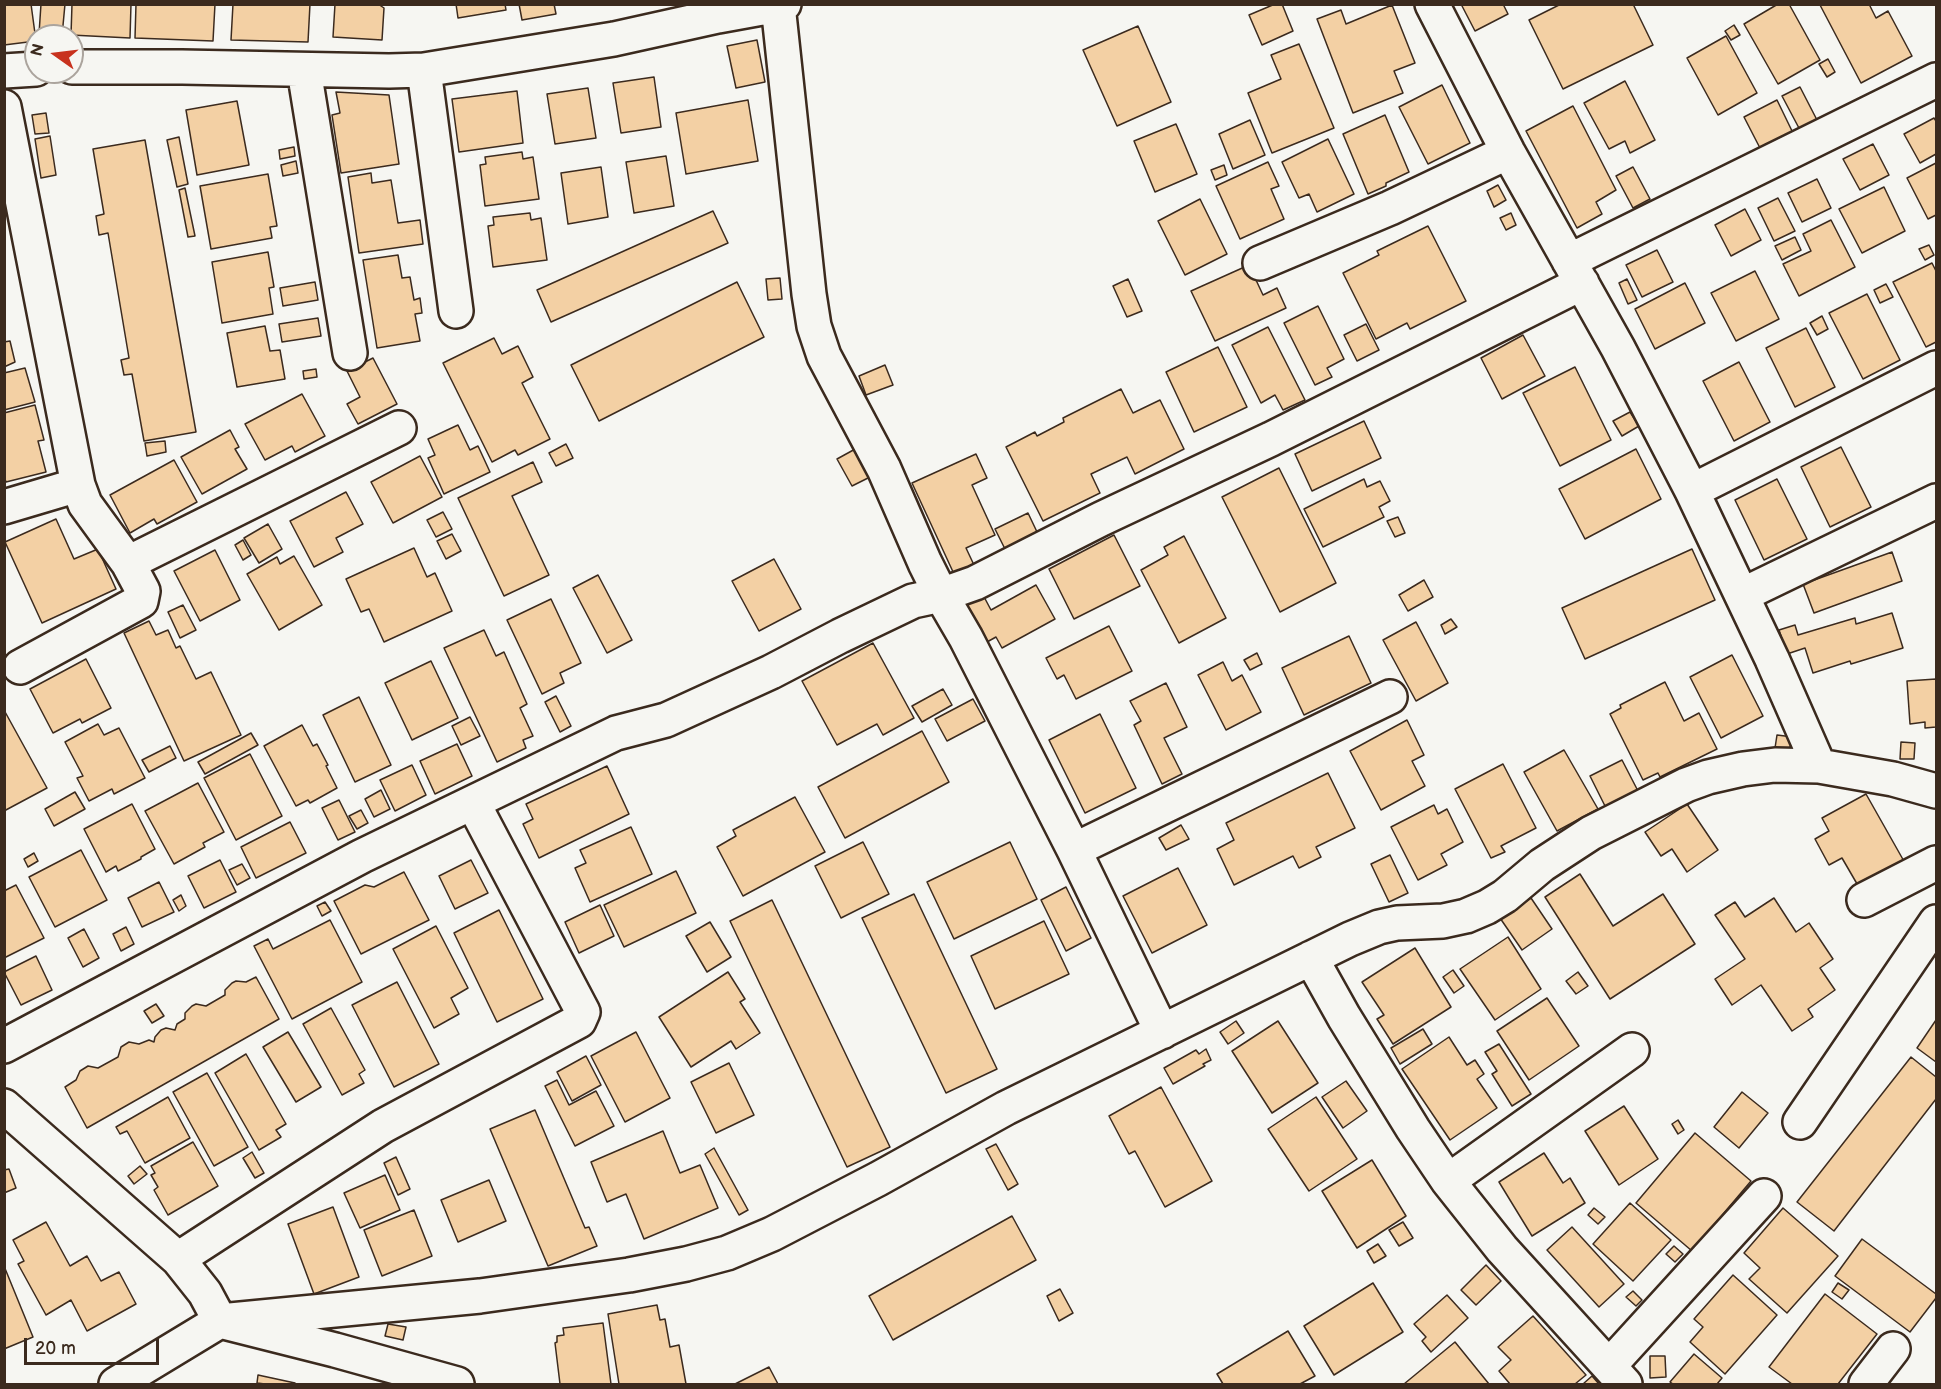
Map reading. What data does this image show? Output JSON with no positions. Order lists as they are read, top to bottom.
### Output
{
  "scale_bar": "20 m",
  "north": "left"
}
